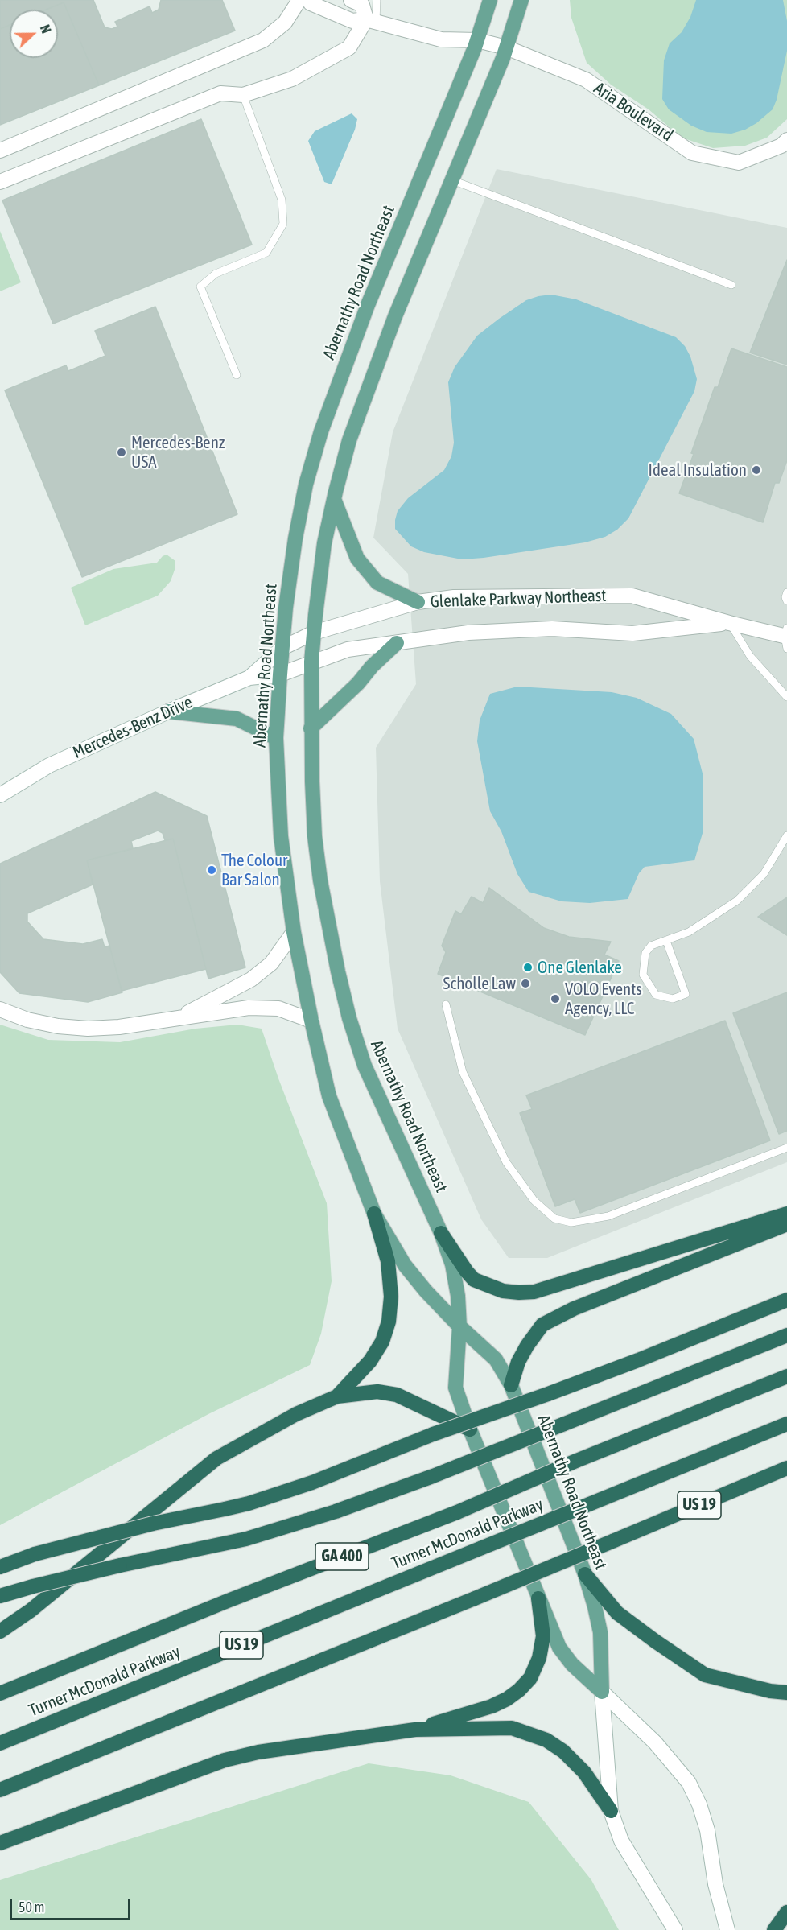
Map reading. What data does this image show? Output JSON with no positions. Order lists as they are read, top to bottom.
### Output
{
  "streets": {
    "highway": ["US 19", "Turner McDonald Parkway", "GA 400"],
    "main road": ["Abernathy Road Northeast"],
    "street": ["Aria Boulevard", "Glenlake Parkway Northeast", "Mercedes-Benz Drive"]
  },
  "crossings": [
    ["Aria Boulevard", "Abernathy Road Northeast"],
    ["Abernathy Road Northeast", "Glenlake Parkway Northeast"],
    ["Abernathy Road Northeast", "Mercedes-Benz Drive"],
    ["Glenlake Parkway Northeast", "Mercedes-Benz Drive"]
  ],
  "places": [
    "Mercedes-Benz USA",
    "Ideal Insulation",
    "The Colour Bar Salon",
    "One Glenlake",
    "Scholle Law",
    "VOLO Events Agency, LLC"
  ],
  "scale_bar": "50 m",
  "north": "right"
}
